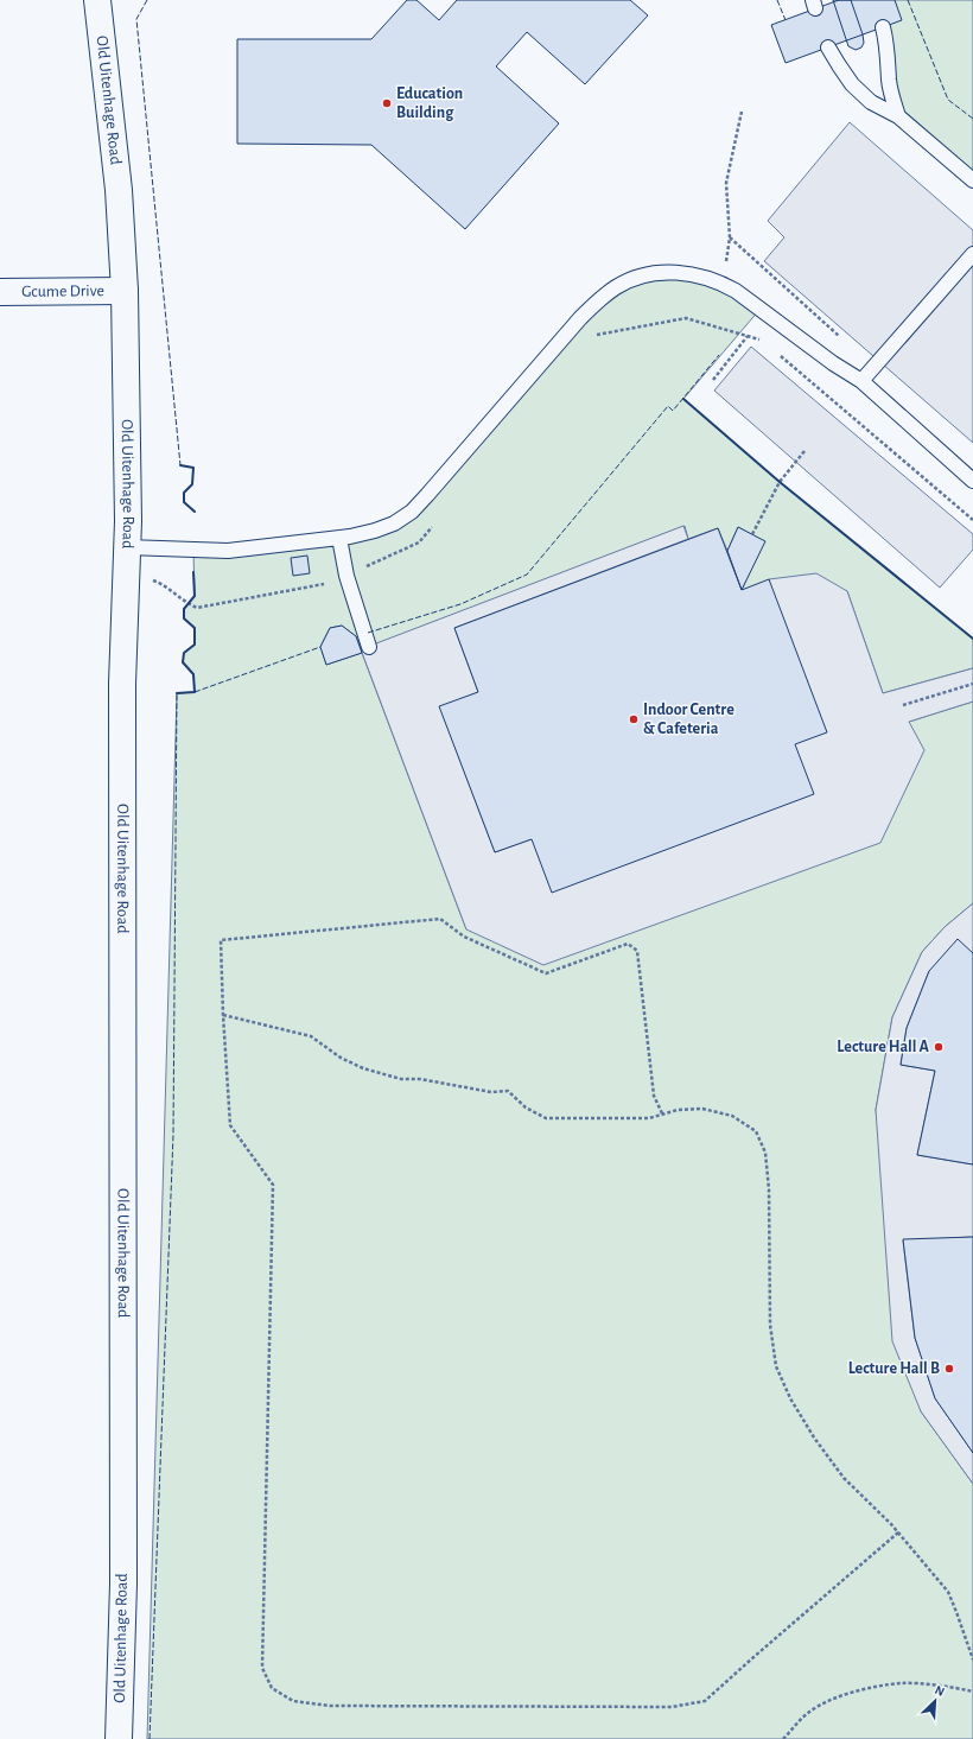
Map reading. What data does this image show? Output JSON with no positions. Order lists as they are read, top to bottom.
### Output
{
  "streets": {
    "street": ["Old Uitenhage Road", "Gcume Drive"]
  },
  "crossings": [
    ["Old Uitenhage Road", "Gcume Drive"]
  ],
  "places": [
    "Education Building",
    "Indoor Centre & Cafeteria",
    "Lecture Hall A",
    "Lecture Hall B"
  ],
  "north": "top right"
}
